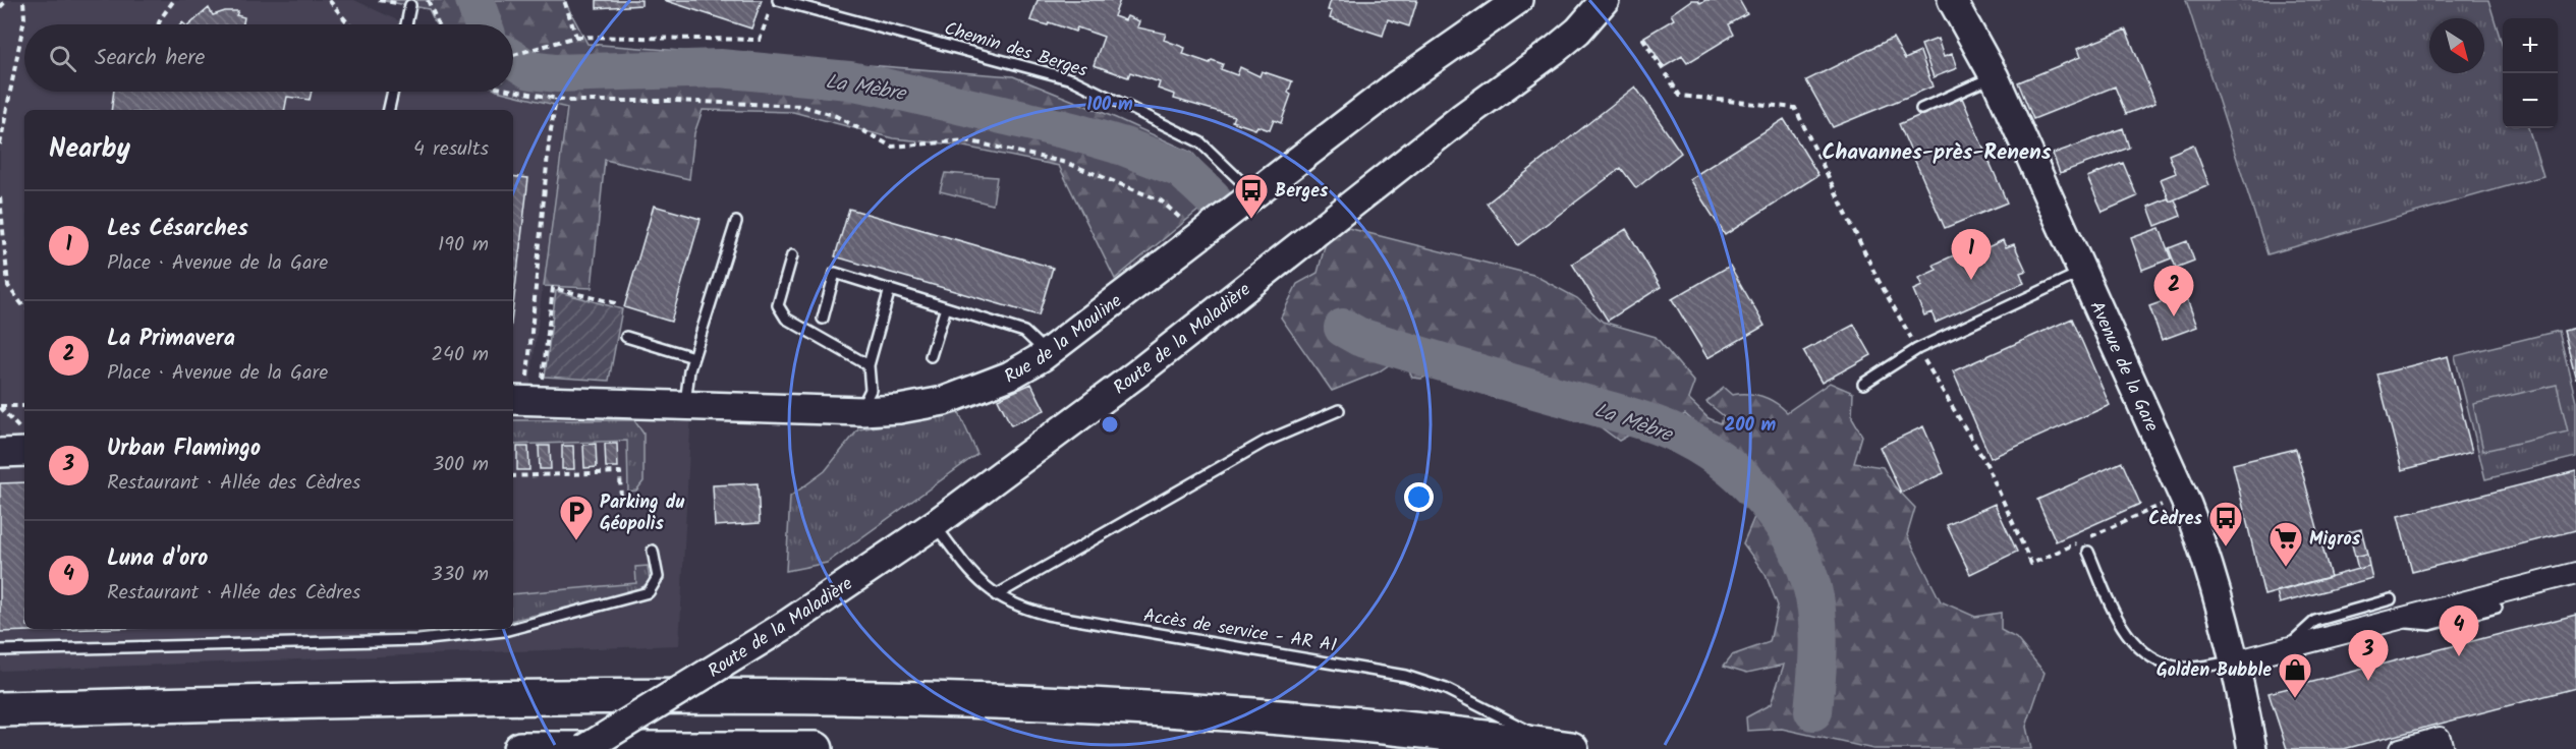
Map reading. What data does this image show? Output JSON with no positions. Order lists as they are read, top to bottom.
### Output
{
  "streets": {
    "street": ["Rue de la Mouline", "Route de la Maladière", "Avenue de la Gare"],
    "lane": ["Chemin des Berges", "Accès de service - AR A1"]
  },
  "crossings": [
    ["Chemin des Berges", "Rue de la Mouline"],
    ["Route de la Maladière", "Accès de service - AR A1"]
  ],
  "districts": ["Chavannes-près-Renens"],
  "water": ["La Mèbre"],
  "places": {
    "bus stop": ["Berges", "Cèdres"],
    "parking": ["Parking du Géopolis"],
    "supermarket": ["Migros"],
    "shop": ["Golden Bubble"]
  },
  "north": "bottom right",
  "page": {
    "map_buttons": ["+", "−"],
    "search": "Search here",
    "heading": ["Nearby", "4 results"],
    "list": [
      {
        "mark": "1",
        "name": "Les Césarches",
        "note": "Place · Avenue de la Gare",
        "value": "190 m"
      },
      {
        "mark": "2",
        "name": "La Primavera",
        "note": "Place · Avenue de la Gare",
        "value": "240 m"
      },
      {
        "mark": "3",
        "name": "Urban Flamingo",
        "note": "Restaurant · Allée des Cèdres",
        "value": "300 m"
      },
      {
        "mark": "4",
        "name": "Luna d'oro",
        "note": "Restaurant · Allée des Cèdres",
        "value": "330 m"
      }
    ],
    "pins": [
      "1",
      "2",
      "4",
      "3"
    ]
  },
  "rings": ["100 m", "200 m"]
}
